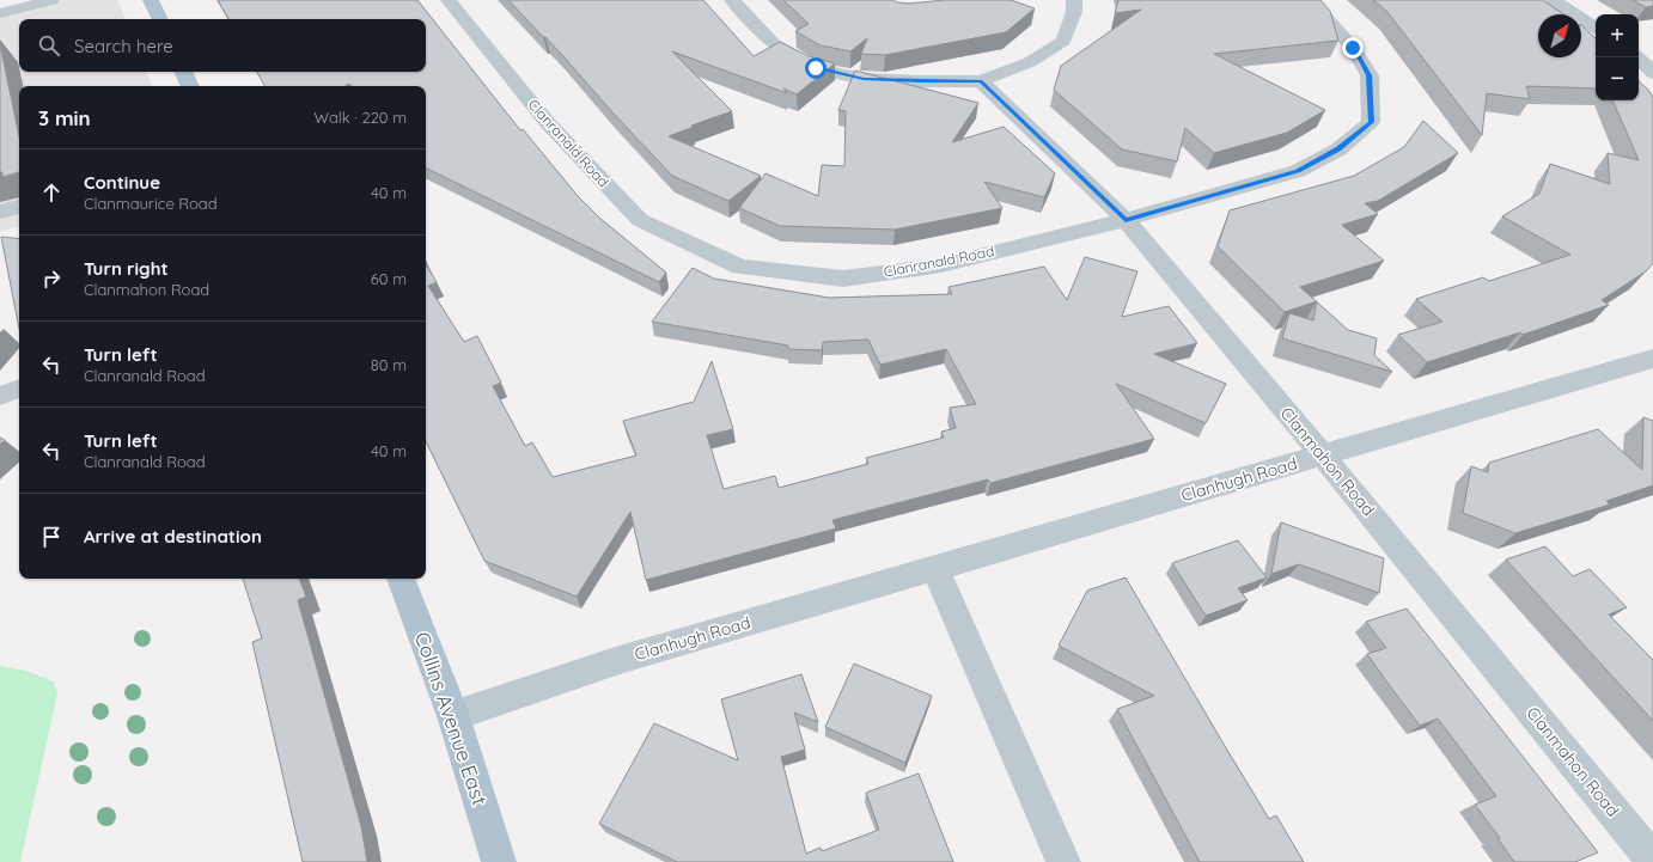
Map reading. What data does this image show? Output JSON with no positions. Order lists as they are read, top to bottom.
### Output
{
  "streets": {
    "main road": ["Collins Avenue East"],
    "street": ["Clanranald Road", "Clanmahon Road", "Clanhugh Road"]
  },
  "crossings": [
    ["Clanranald Road", "Clanmahon Road"],
    ["Clanmahon Road", "Clanhugh Road"],
    ["Clanhugh Road", "Collins Avenue East"]
  ],
  "north": "top right",
  "page": {
    "map_buttons": ["+", "−"],
    "search": "Search here",
    "heading": ["3 min", "Walk · 220 m"],
    "list": [
      ["Continue", "Clanmaurice Road", "40 m"],
      ["Turn right", "Clanmahon Road", "60 m"],
      ["Turn left", "Clanranald Road", "80 m"],
      ["Turn left", "Clanranald Road", "40 m"],
      "Arrive at destination"
    ]
  }
}
